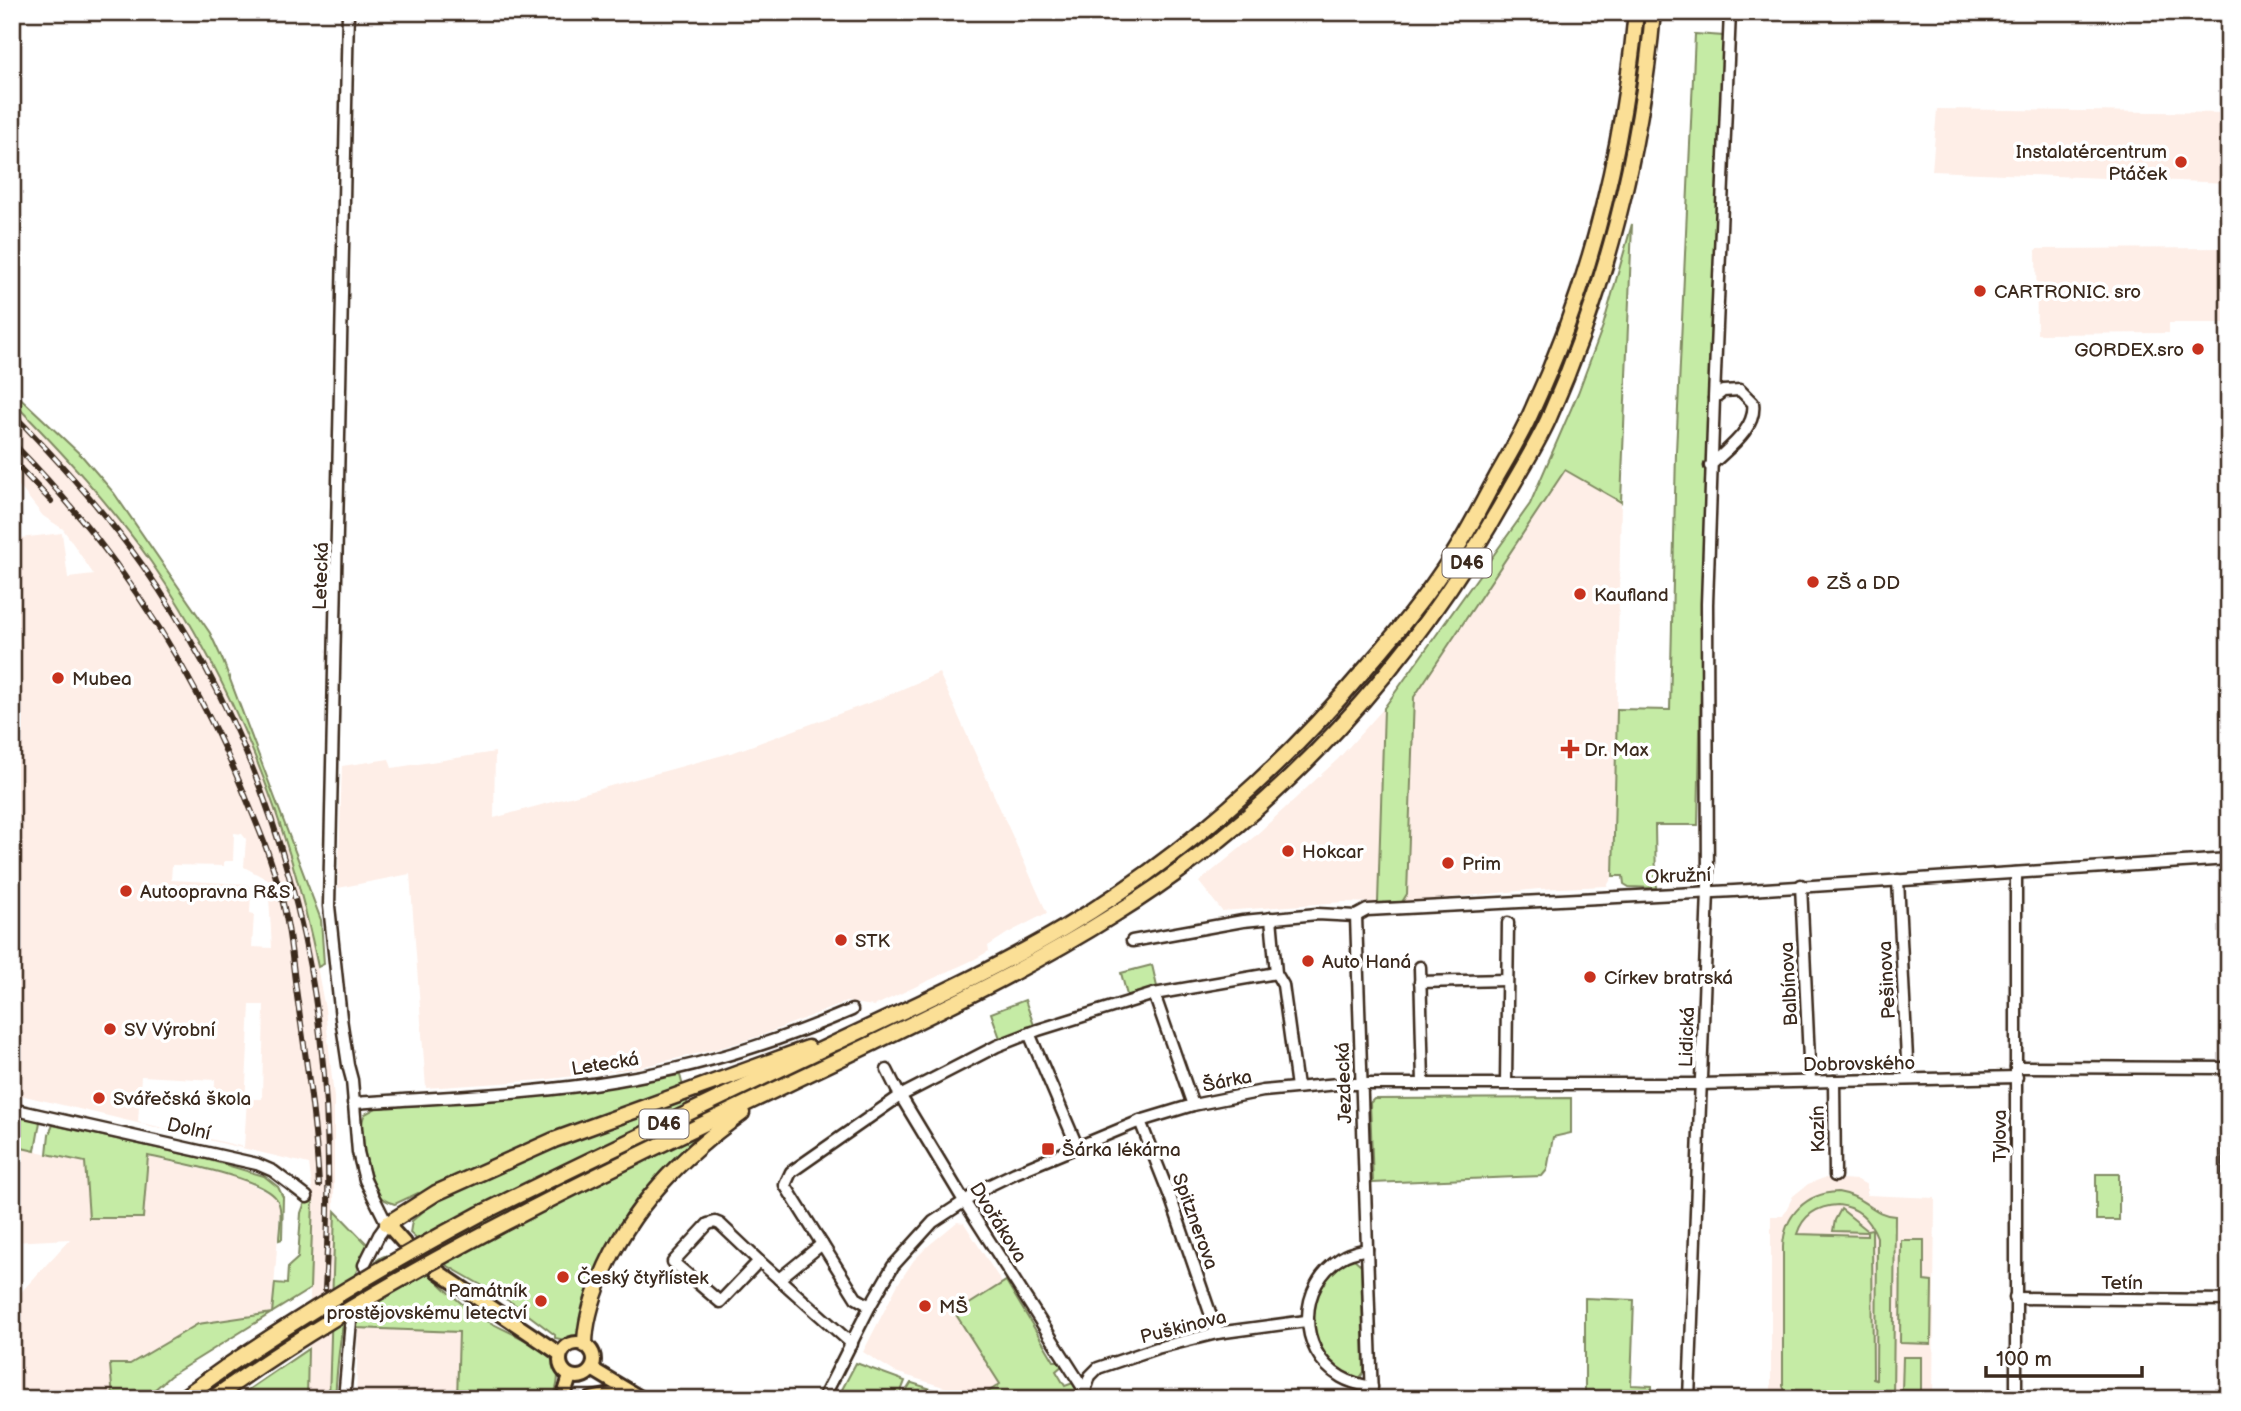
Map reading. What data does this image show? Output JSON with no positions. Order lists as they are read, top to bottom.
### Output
{
  "streets": {
    "highway": ["D46"],
    "street": [
      "Letecká",
      "Okružní",
      "Pešinova",
      "Balbínova",
      "Lidická",
      "Dobrovského",
      "Šárka",
      "Jezdecká",
      "Dolní",
      "Kazín",
      "Tylova",
      "Spitznerova",
      "Dvořákova",
      "Tetín",
      "Puškinova"
    ]
  },
  "crossings": [
    ["Okružní", "Pešinova"],
    ["Okružní", "Balbínova"],
    ["Okružní", "Lidická"],
    ["Okružní", "Jezdecká"],
    ["Okružní", "Tylova"],
    ["Pešinova", "Dobrovského"],
    ["Balbínova", "Dobrovského"],
    ["Lidická", "Dobrovského"],
    ["Lidická", "Šárka"],
    ["Dobrovského", "Šárka"],
    ["Dobrovského", "Kazín"],
    ["Dobrovského", "Tylova"],
    ["Šárka", "Jezdecká"],
    ["Šárka", "Spitznerova"],
    ["Šárka", "Dvořákova"],
    ["Tylova", "Tetín"],
    ["Spitznerova", "Puškinova"],
    ["Dvořákova", "Puškinova"]
  ],
  "places": {
    "other": [
      "Instalatércentrum Ptáček",
      "CARTRONIC. sro",
      "GORDEX.sro",
      "ZŠ a DD",
      "Kaufland",
      "Mubea",
      "Hokcar",
      "Prim",
      "Autoopravna R&S",
      "STK",
      "Auto Haná",
      "Církev bratrská",
      "SV Výrobní",
      "Svářečská škola",
      "Český čtyřlístek",
      "Památník prostějovskému letectví",
      "MŠ"
    ],
    "health": ["Dr. Max"],
    "transit": ["Šárka lékárna"]
  },
  "scale_bar": "100 m"
}
